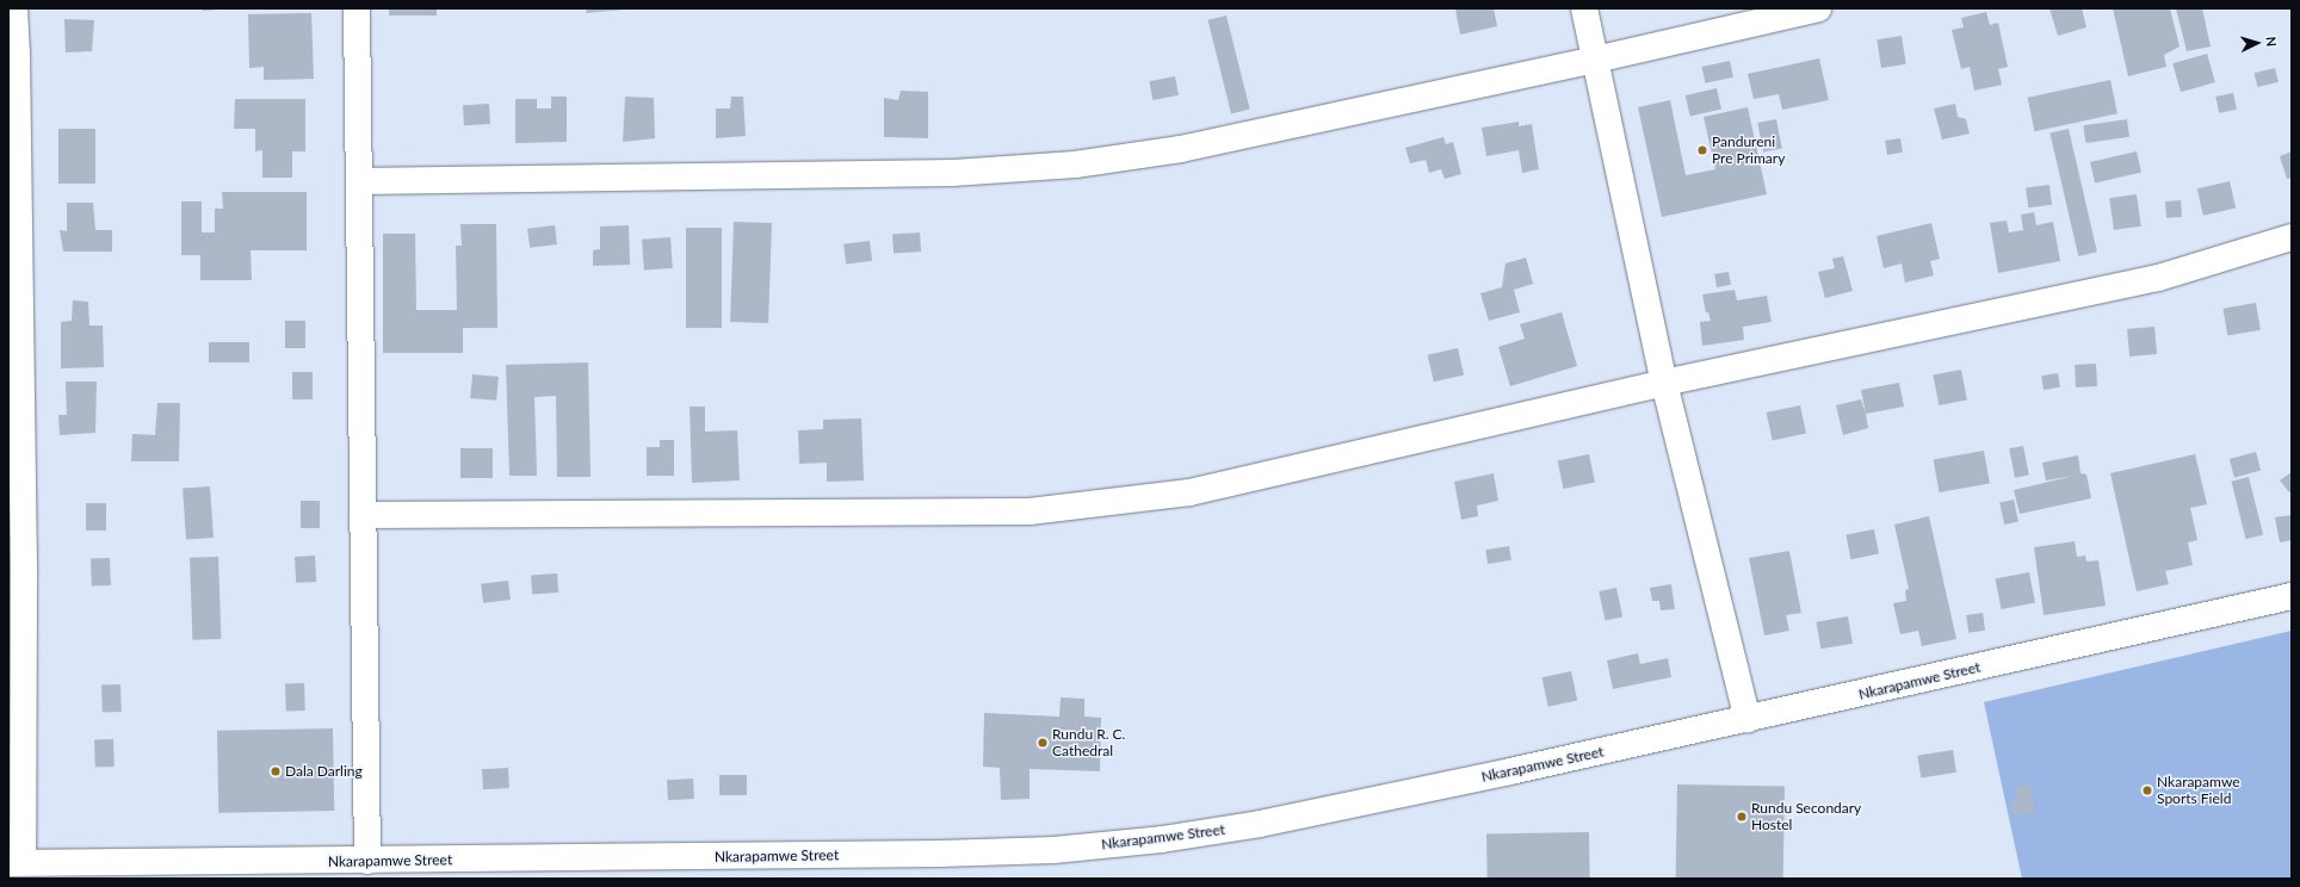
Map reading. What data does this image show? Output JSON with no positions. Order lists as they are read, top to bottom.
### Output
{
  "streets": {
    "street": ["Nkarapamwe Street"]
  },
  "places": [
    "Pandureni Pre Primary",
    "Rundu R. C. Cathedral",
    "Dala Darling",
    "Nkarapamwe Sports Field",
    "Rundu Secondary Hostel"
  ],
  "north": "right"
}
